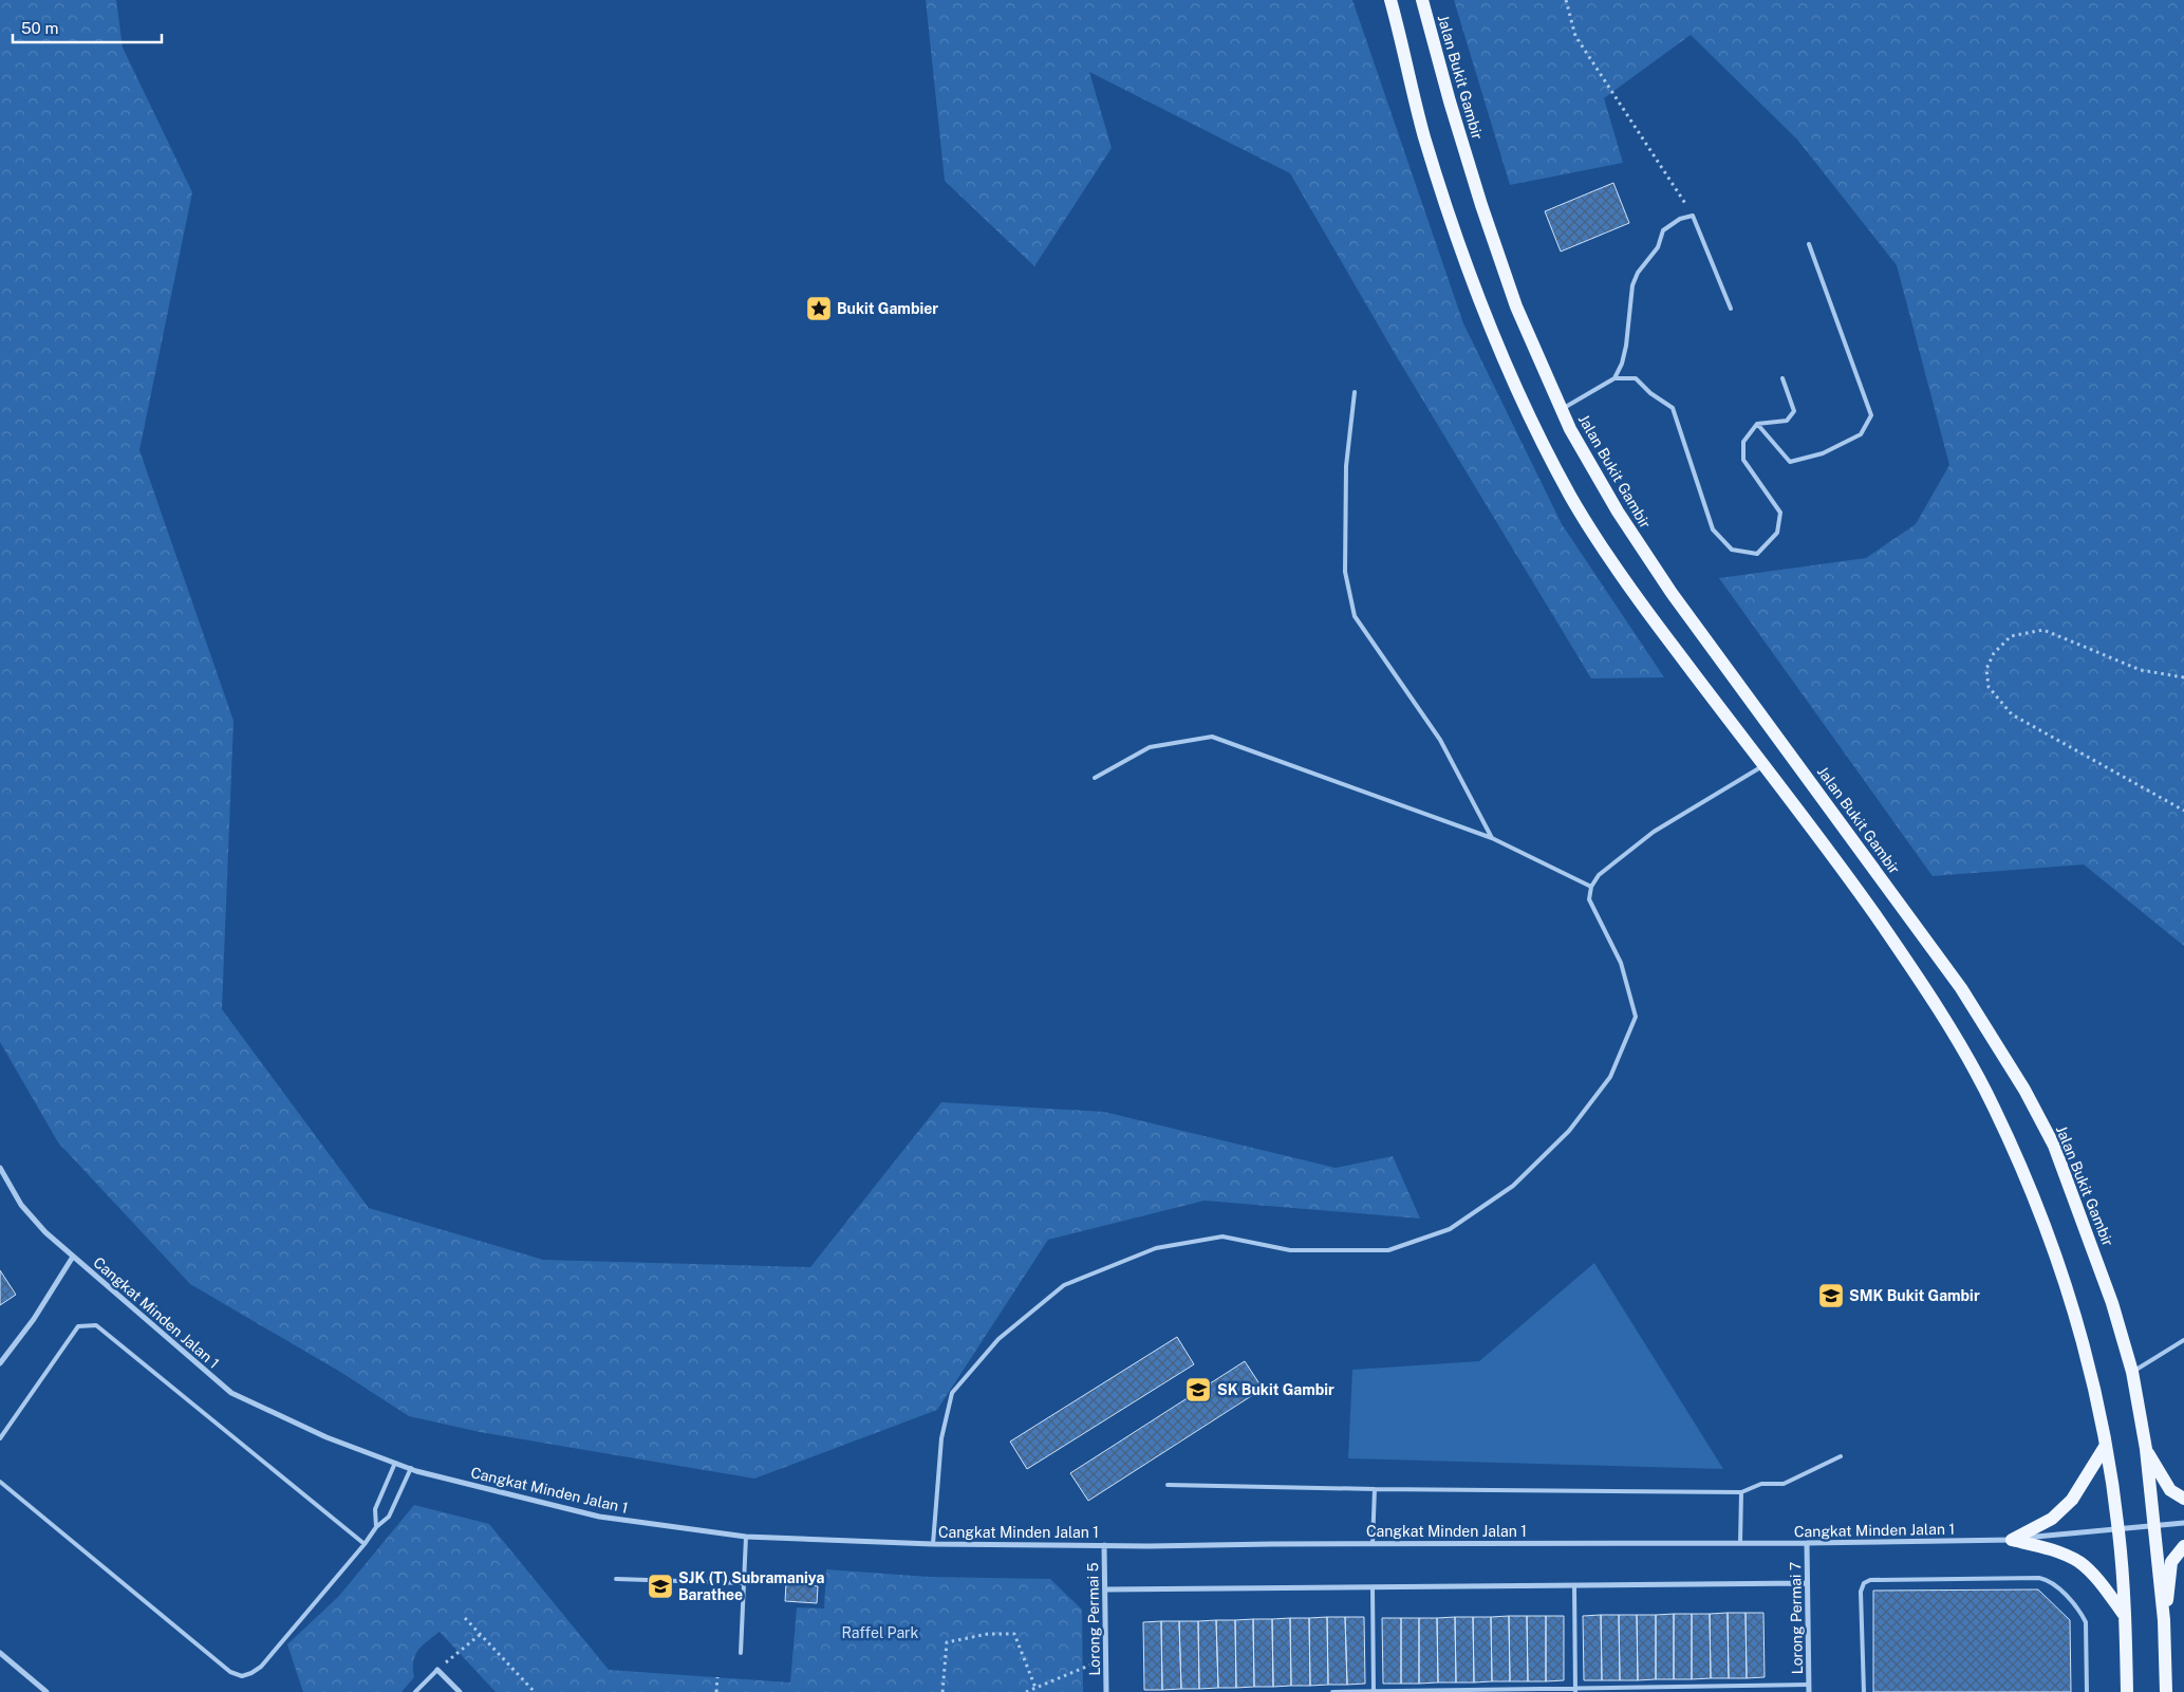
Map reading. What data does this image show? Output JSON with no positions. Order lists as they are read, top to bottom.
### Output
{
  "streets": {
    "main road": ["Jalan Bukit Gambir"],
    "street": ["Cangkat Minden Jalan 1", "Lorong Permai 7", "Lorong Permai 5"]
  },
  "crossings": [
    ["Jalan Bukit Gambir", "Cangkat Minden Jalan 1"],
    ["Cangkat Minden Jalan 1", "Lorong Permai 7"],
    ["Cangkat Minden Jalan 1", "Lorong Permai 5"]
  ],
  "parks": ["Raffel Park"],
  "places": {
    "place": ["Bukit Gambier"],
    "school or university": ["SMK Bukit Gambir", "SK Bukit Gambir", "SJK (T) Subramaniya Barathee"]
  },
  "scale_bar": "50 m"
}
